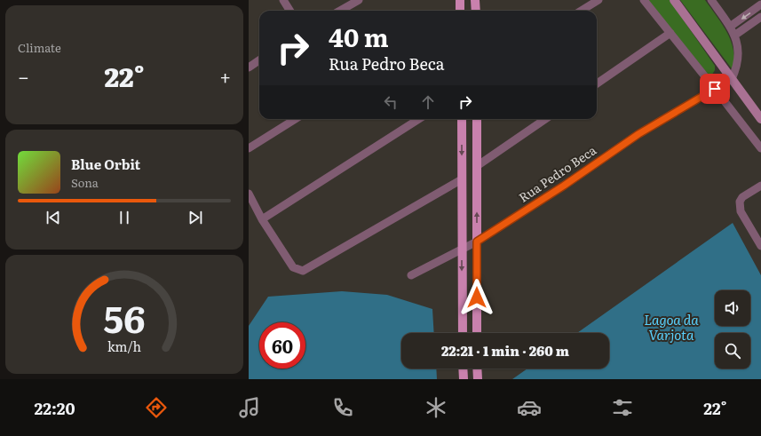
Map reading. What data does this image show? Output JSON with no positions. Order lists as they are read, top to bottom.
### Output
{
  "streets": {
    "street": ["Rua Pedro Beca"]
  },
  "water": ["Lagoa da Varjota"],
  "page": {
    "tile": "Climate",
    "turn": ["40 m", "Rua Pedro Beca"],
    "heat": ["−", "22°", "+"],
    "song": ["Blue Orbit", "Sona"],
    "limit": "60",
    "trip": "22:21 · 1 min · 260 m",
    "tabs": ["22:20", "22°"],
    "gauge": ["56", "km/h"]
  }
}
